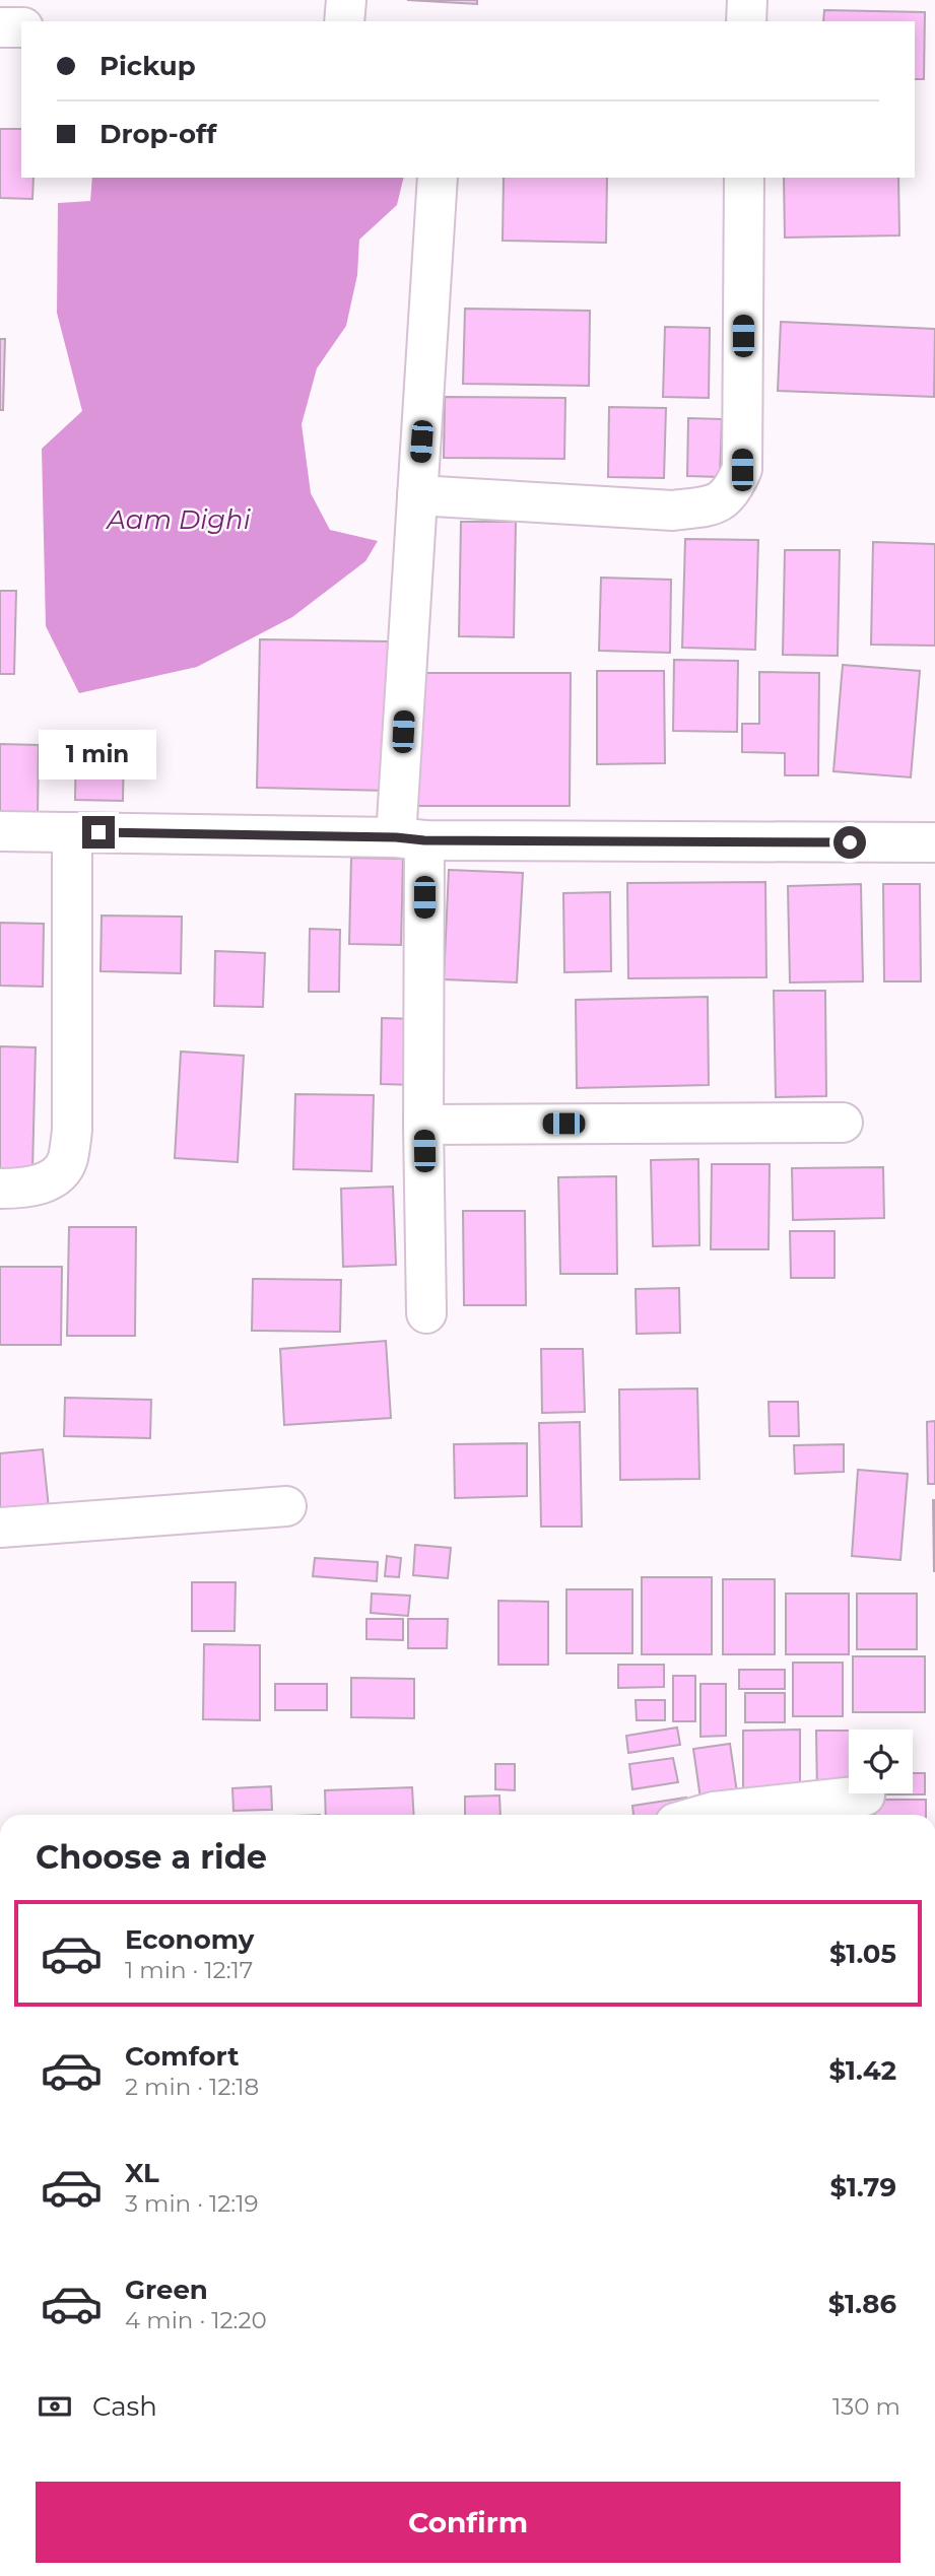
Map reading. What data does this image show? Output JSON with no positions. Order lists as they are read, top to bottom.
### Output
{
  "water": ["Aam Dighi"],
  "page": {
    "banner": ["Pickup", "Drop-off"],
    "bubble": "1 min",
    "heading": "Choose a ride",
    "list": [
      {
        "name": "Economy",
        "note": "1 min · 12:17",
        "value": "$1.05"
      },
      {
        "name": "Comfort",
        "note": "2 min · 12:18",
        "value": "$1.42"
      },
      {
        "name": "XL",
        "note": "3 min · 12:19",
        "value": "$1.79"
      },
      {
        "name": "Green",
        "note": "4 min · 12:20",
        "value": "$1.86"
      }
    ],
    "pay": ["Cash", "130 m"],
    "buttons": "Confirm"
  }
}
